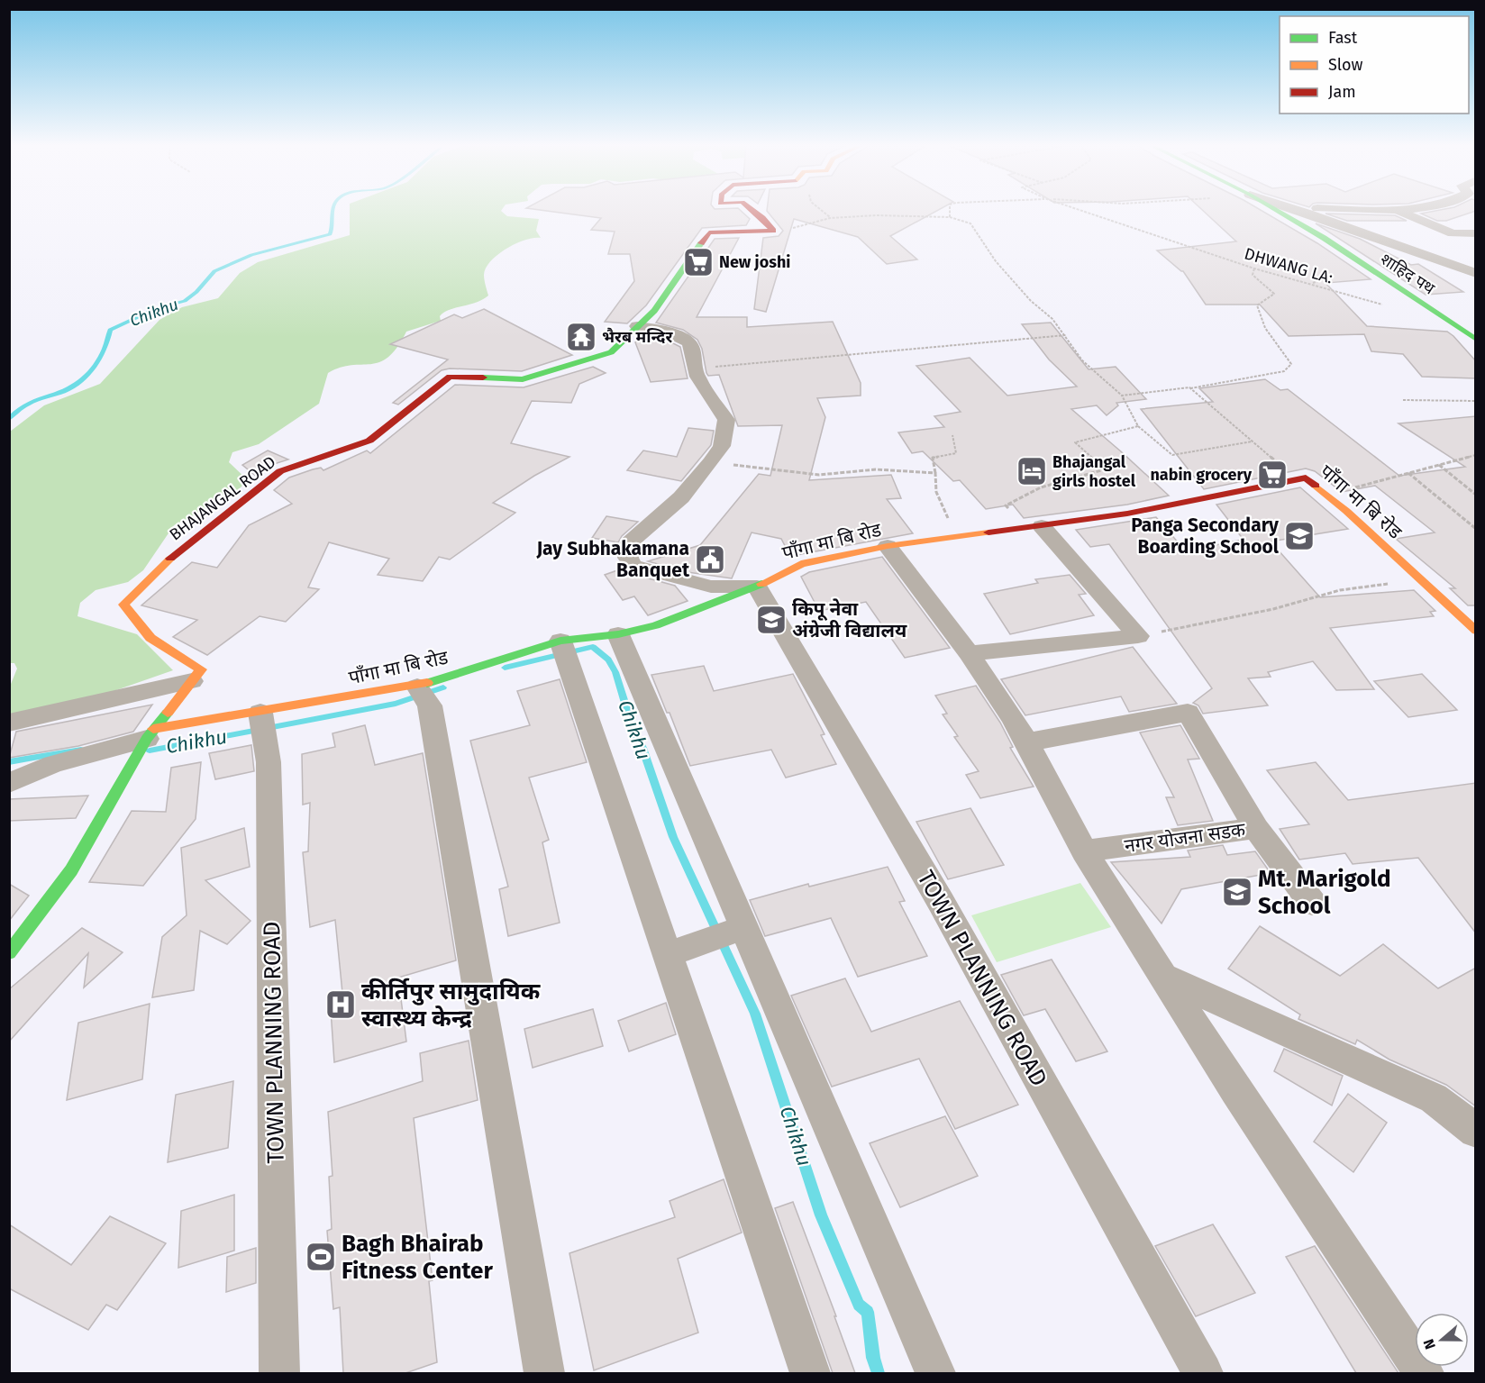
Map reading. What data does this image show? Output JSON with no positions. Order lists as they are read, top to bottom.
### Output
{
  "streets": {
    "street": [
      "शाहिद पथ",
      "BHAJANGAL ROAD",
      "पाँगा मा बि रोड",
      "नगर योजना सडक",
      "TOWN PLANNING ROAD"
    ],
    "path": ["DHWANG LA:"]
  },
  "crossings": [
    ["पाँगा मा बि रोड", "TOWN PLANNING ROAD"]
  ],
  "water": ["Chikhu"],
  "places": {
    "supermarket": ["New joshi", "nabin grocery"],
    "temple": ["भैरब मन्दिर"],
    "hotel": ["Bhajangal girls hostel"],
    "school or university": ["Panga Secondary Boarding School", "किपू नेवा अंग्रेजी विद्यालय", "Mt. Marigold School"],
    "public building": ["Jay Subhakamana Banquet"],
    "hospital": ["कीर्तिपुर सामुदायिक स्वास्थ्य केन्द्र"],
    "sports": ["Bagh Bhairab Fitness Center"]
  },
  "legend": ["Fast", "Slow", "Jam"],
  "north": "left"
}
